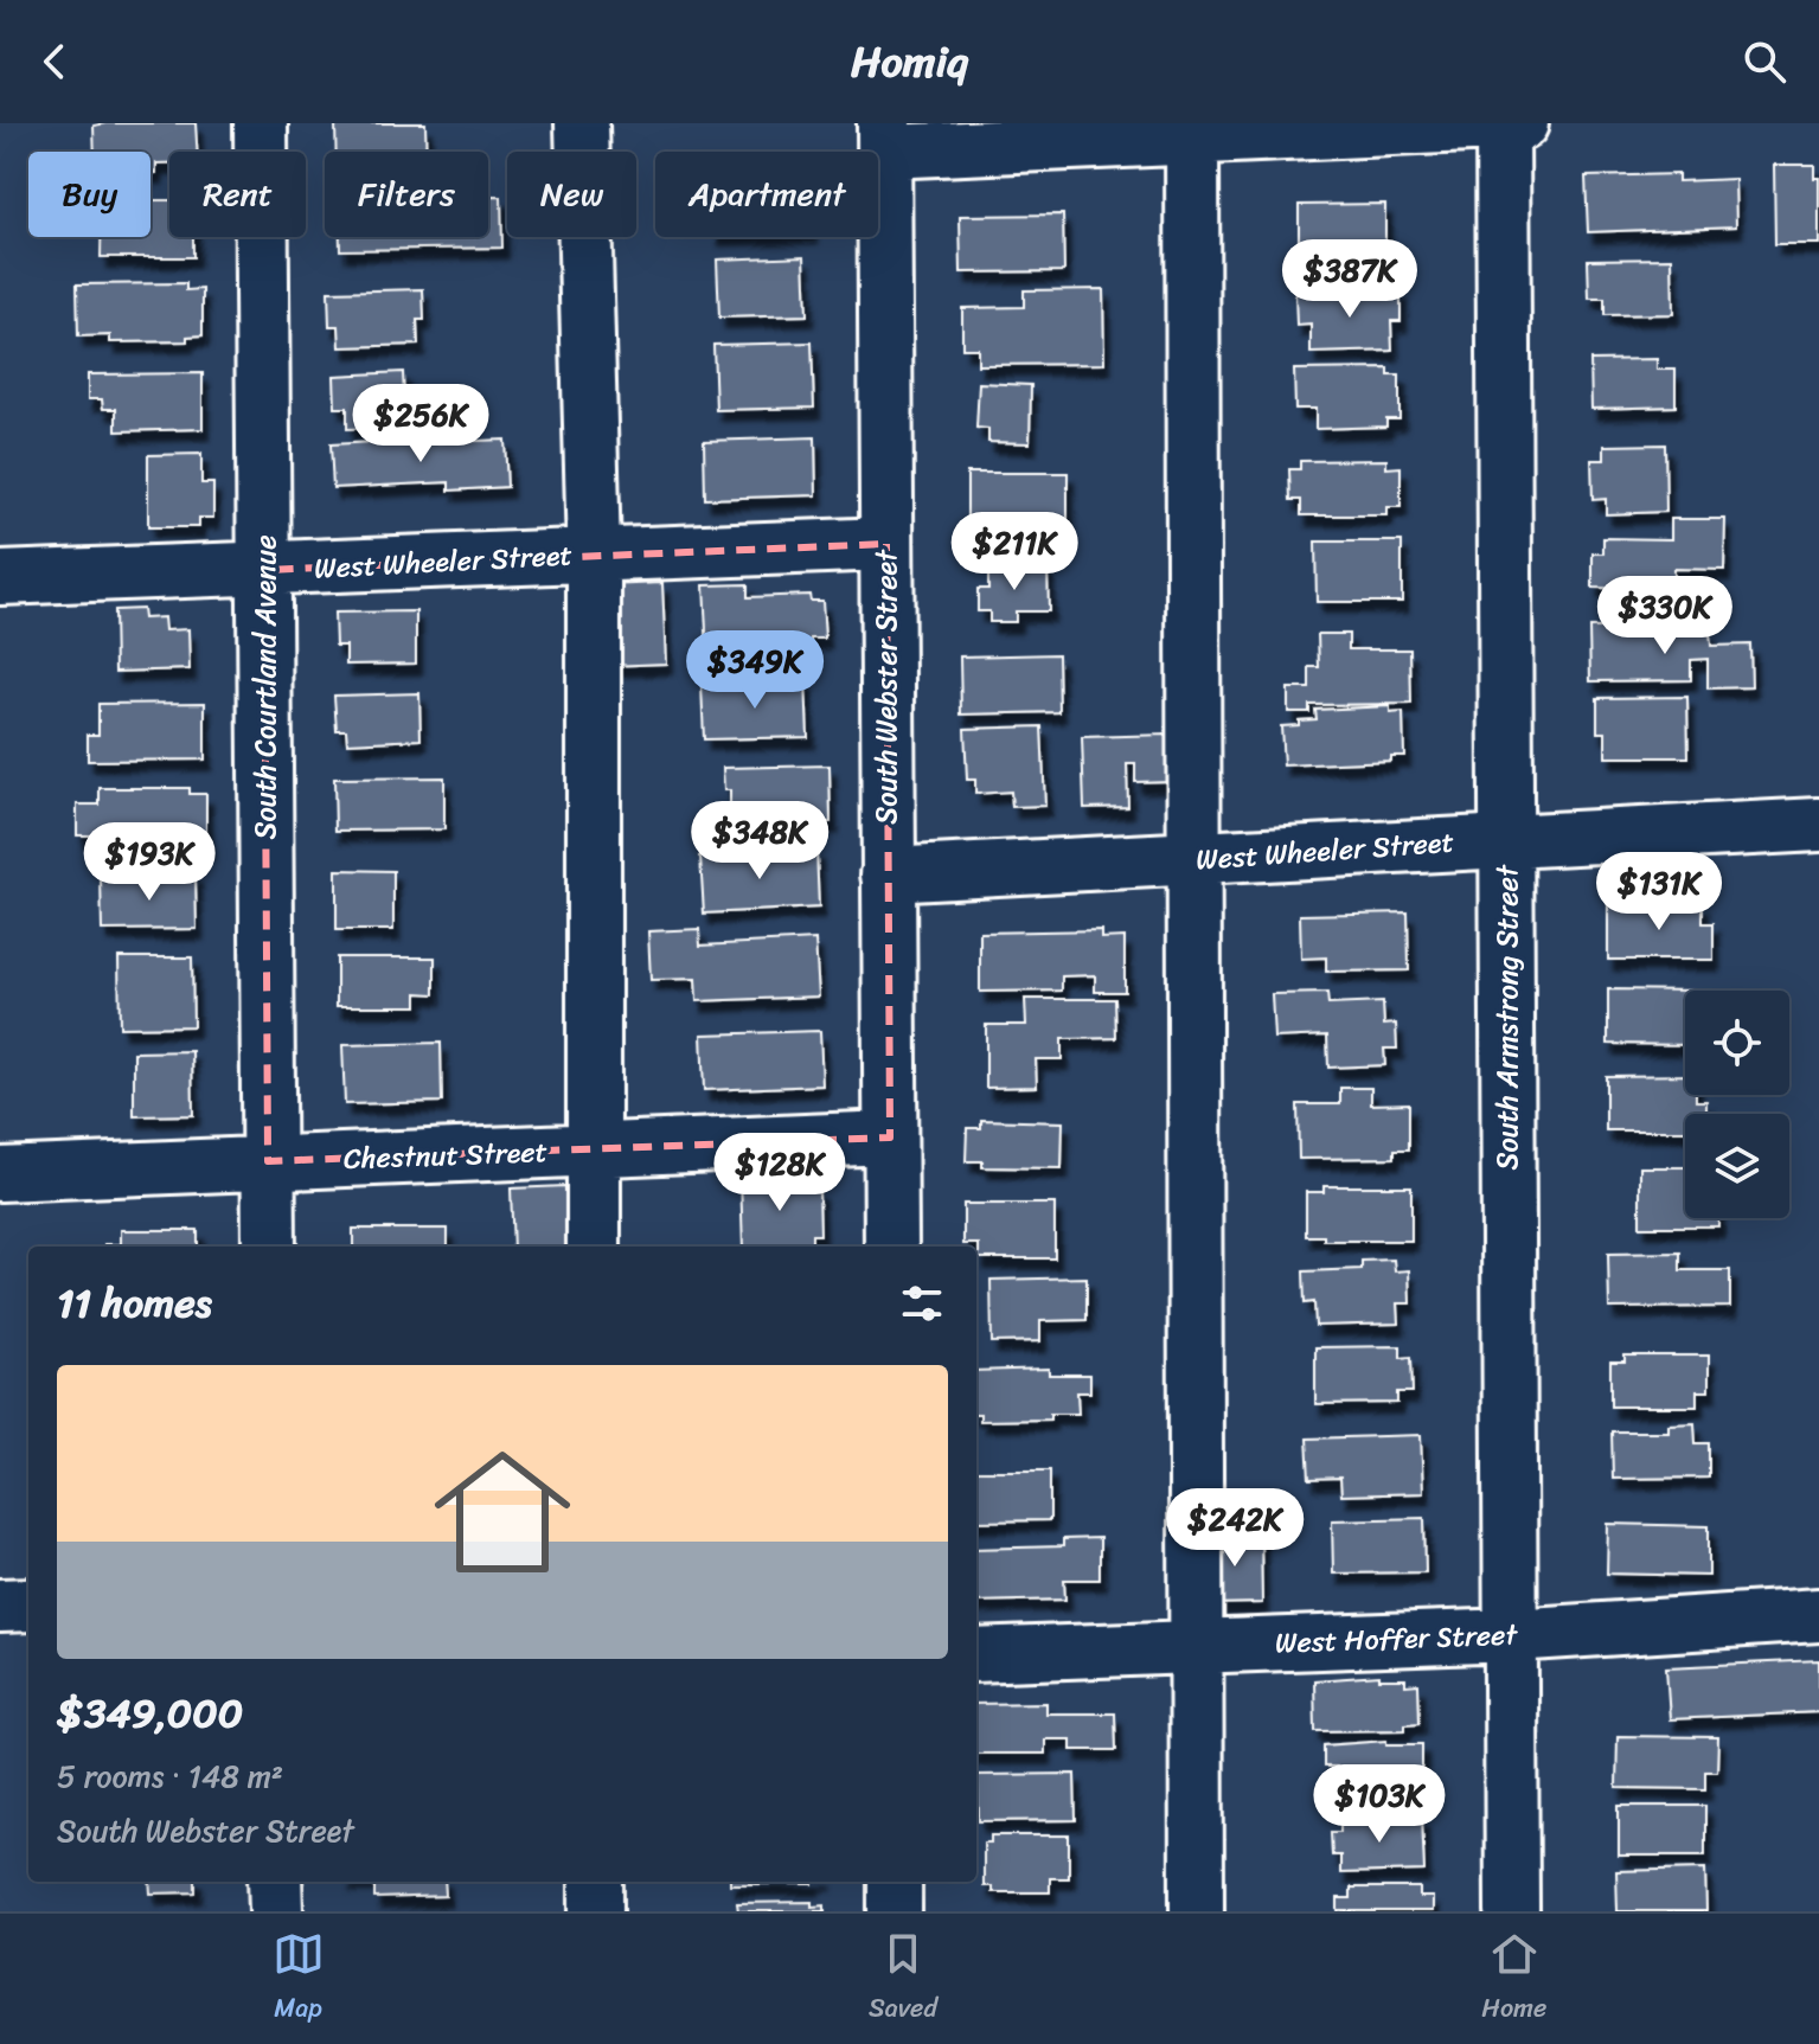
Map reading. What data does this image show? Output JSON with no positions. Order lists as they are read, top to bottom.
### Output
{
  "streets": {
    "street": [
      "West Wheeler Street",
      "South Courtland Avenue",
      "South Webster Street",
      "South Armstrong Street",
      "Chestnut Street",
      "West Hoffer Street"
    ]
  },
  "crossings": [
    ["West Wheeler Street", "South Courtland Avenue"],
    ["West Wheeler Street", "South Webster Street"],
    ["West Wheeler Street", "South Armstrong Street"],
    ["South Courtland Avenue", "Chestnut Street"],
    ["South Webster Street", "Chestnut Street"],
    ["South Armstrong Street", "West Hoffer Street"]
  ],
  "page": {
    "header": "Homiq",
    "chip": [
      "Buy",
      "Rent",
      "Filters",
      "New",
      "Apartment"
    ],
    "price": [
      "$387K",
      "$256K",
      "$211K",
      "$330K",
      "$349K",
      "$348K",
      "$193K",
      "$131K",
      "$128K",
      "$242K",
      "$103K"
    ],
    "heading": "11 homes",
    "list": [
      {
        "name": "$349,000",
        "note": "5 rooms · 148 m² · South Webster Street"
      }
    ],
    "tabs": ["Map", "Saved", "Home"]
  }
}
